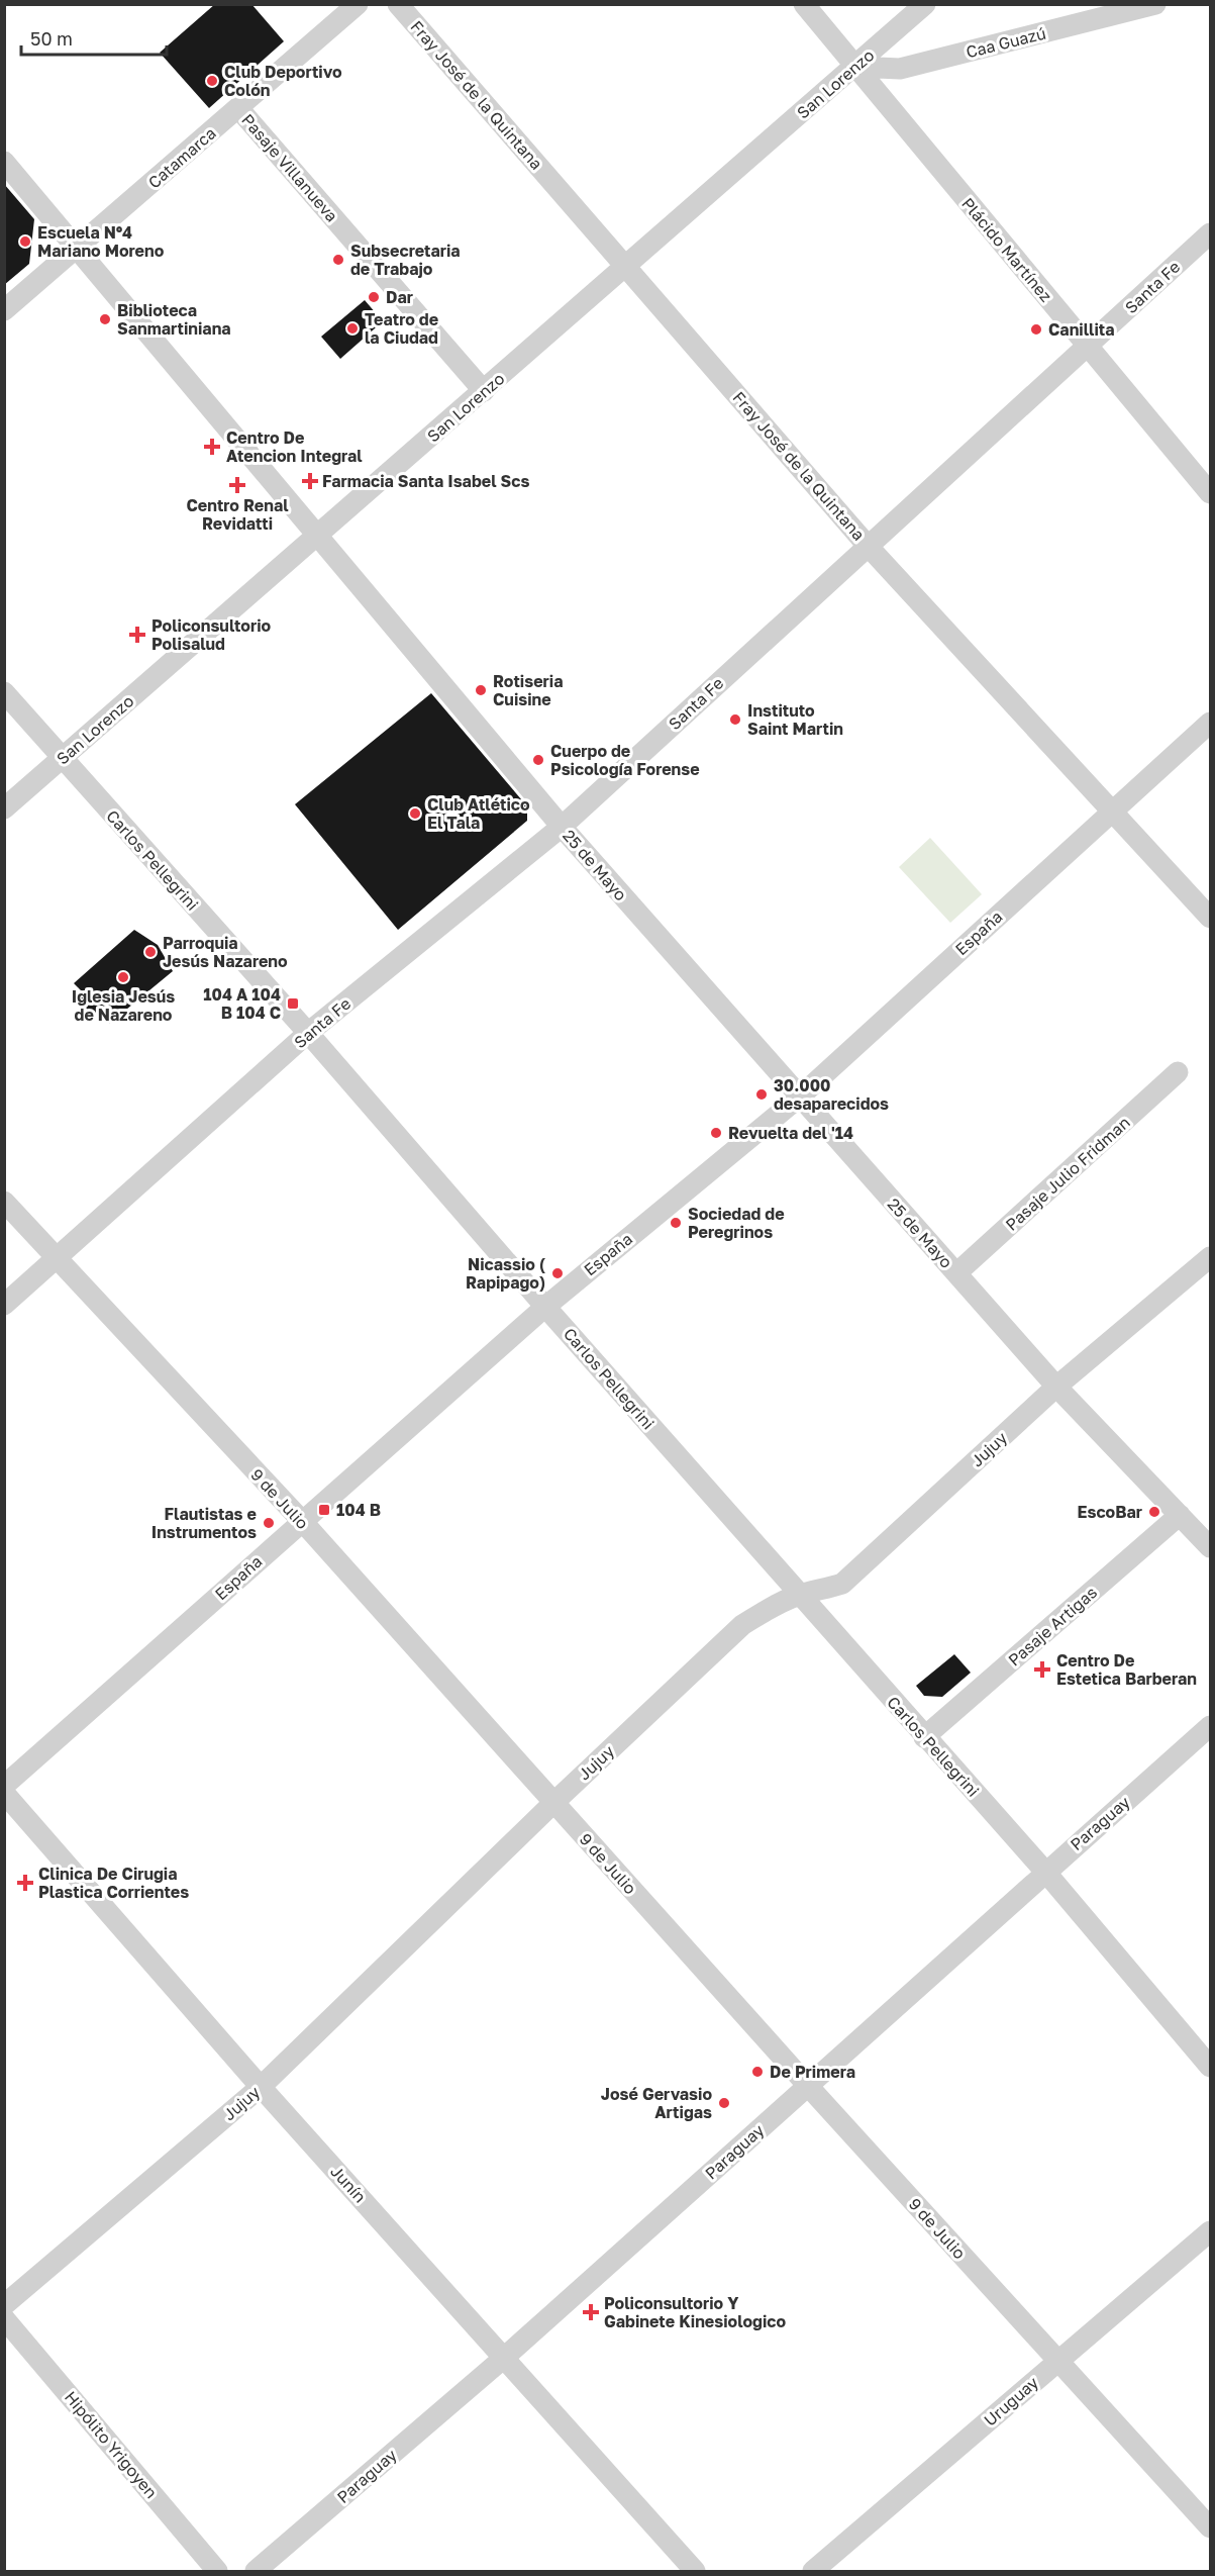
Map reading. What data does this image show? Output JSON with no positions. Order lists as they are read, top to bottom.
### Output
{
  "streets": {
    "street": [
      "Caa Guazú",
      "San Lorenzo",
      "Fray José de la Quintana",
      "Catamarca",
      "Pasaje Villanueva",
      "Plácido Martínez",
      "Santa Fe",
      "Carlos Pellegrini",
      "25 de Mayo",
      "España",
      "Pasaje Julio Fridman",
      "Jujuy",
      "9 de Julio",
      "Pasaje Artigas",
      "Paraguay",
      "Junín",
      "Uruguay",
      "Hipólito Yrigoyen"
    ]
  },
  "crossings": [
    ["Caa Guazú", "San Lorenzo"],
    ["Caa Guazú", "Plácido Martínez"],
    ["San Lorenzo", "Fray José de la Quintana"],
    ["San Lorenzo", "Pasaje Villanueva"],
    ["San Lorenzo", "Plácido Martínez"],
    ["San Lorenzo", "Carlos Pellegrini"],
    ["San Lorenzo", "25 de Mayo"],
    ["Fray José de la Quintana", "Santa Fe"],
    ["Fray José de la Quintana", "España"],
    ["Catamarca", "Pasaje Villanueva"],
    ["Catamarca", "25 de Mayo"],
    ["Plácido Martínez", "Santa Fe"],
    ["Santa Fe", "Carlos Pellegrini"],
    ["Santa Fe", "25 de Mayo"],
    ["Santa Fe", "9 de Julio"],
    ["Carlos Pellegrini", "España"],
    ["Carlos Pellegrini", "Jujuy"],
    ["Carlos Pellegrini", "Pasaje Artigas"],
    ["Carlos Pellegrini", "Paraguay"],
    ["25 de Mayo", "España"],
    ["25 de Mayo", "Pasaje Julio Fridman"],
    ["25 de Mayo", "Jujuy"],
    ["25 de Mayo", "Pasaje Artigas"],
    ["España", "9 de Julio"],
    ["Jujuy", "9 de Julio"],
    ["Jujuy", "Junín"],
    ["9 de Julio", "Paraguay"],
    ["9 de Julio", "Uruguay"],
    ["Paraguay", "Junín"]
  ],
  "places": {
    "other": [
      "Club Deportivo Colón",
      "Escuela Nº4 Mariano Moreno",
      "Subsecretaria de Trabajo",
      "Dar",
      "Biblioteca Sanmartiniana",
      "Teatro de la Ciudad",
      "Canillita",
      "Rotiseria Cuisine",
      "Instituto Saint Martin",
      "Cuerpo de Psicología Forense",
      "Club Atlético El Tala",
      "Parroquia Jesús Nazareno",
      "Iglesia Jesús de Nazareno",
      "30.000 desaparecidos",
      "Revuelta del '14",
      "Sociedad de Peregrinos",
      "Nicassio ( Rapipago)",
      "EscoBar",
      "Flautistas e Instrumentos",
      "De Primera",
      "José Gervasio Artigas"
    ],
    "health": [
      "Centro De Atencion Integral",
      "Farmacia Santa Isabel Scs",
      "Centro Renal Revidatti",
      "Policonsultorio Polisalud",
      "Centro De Estetica Barberan",
      "Clinica De Cirugia Plastica Corrientes",
      "Policonsultorio Y Gabinete Kinesiologico"
    ],
    "transit": ["104 A 104 B 104 C", "104 B"]
  },
  "scale_bar": "50 m"
}
